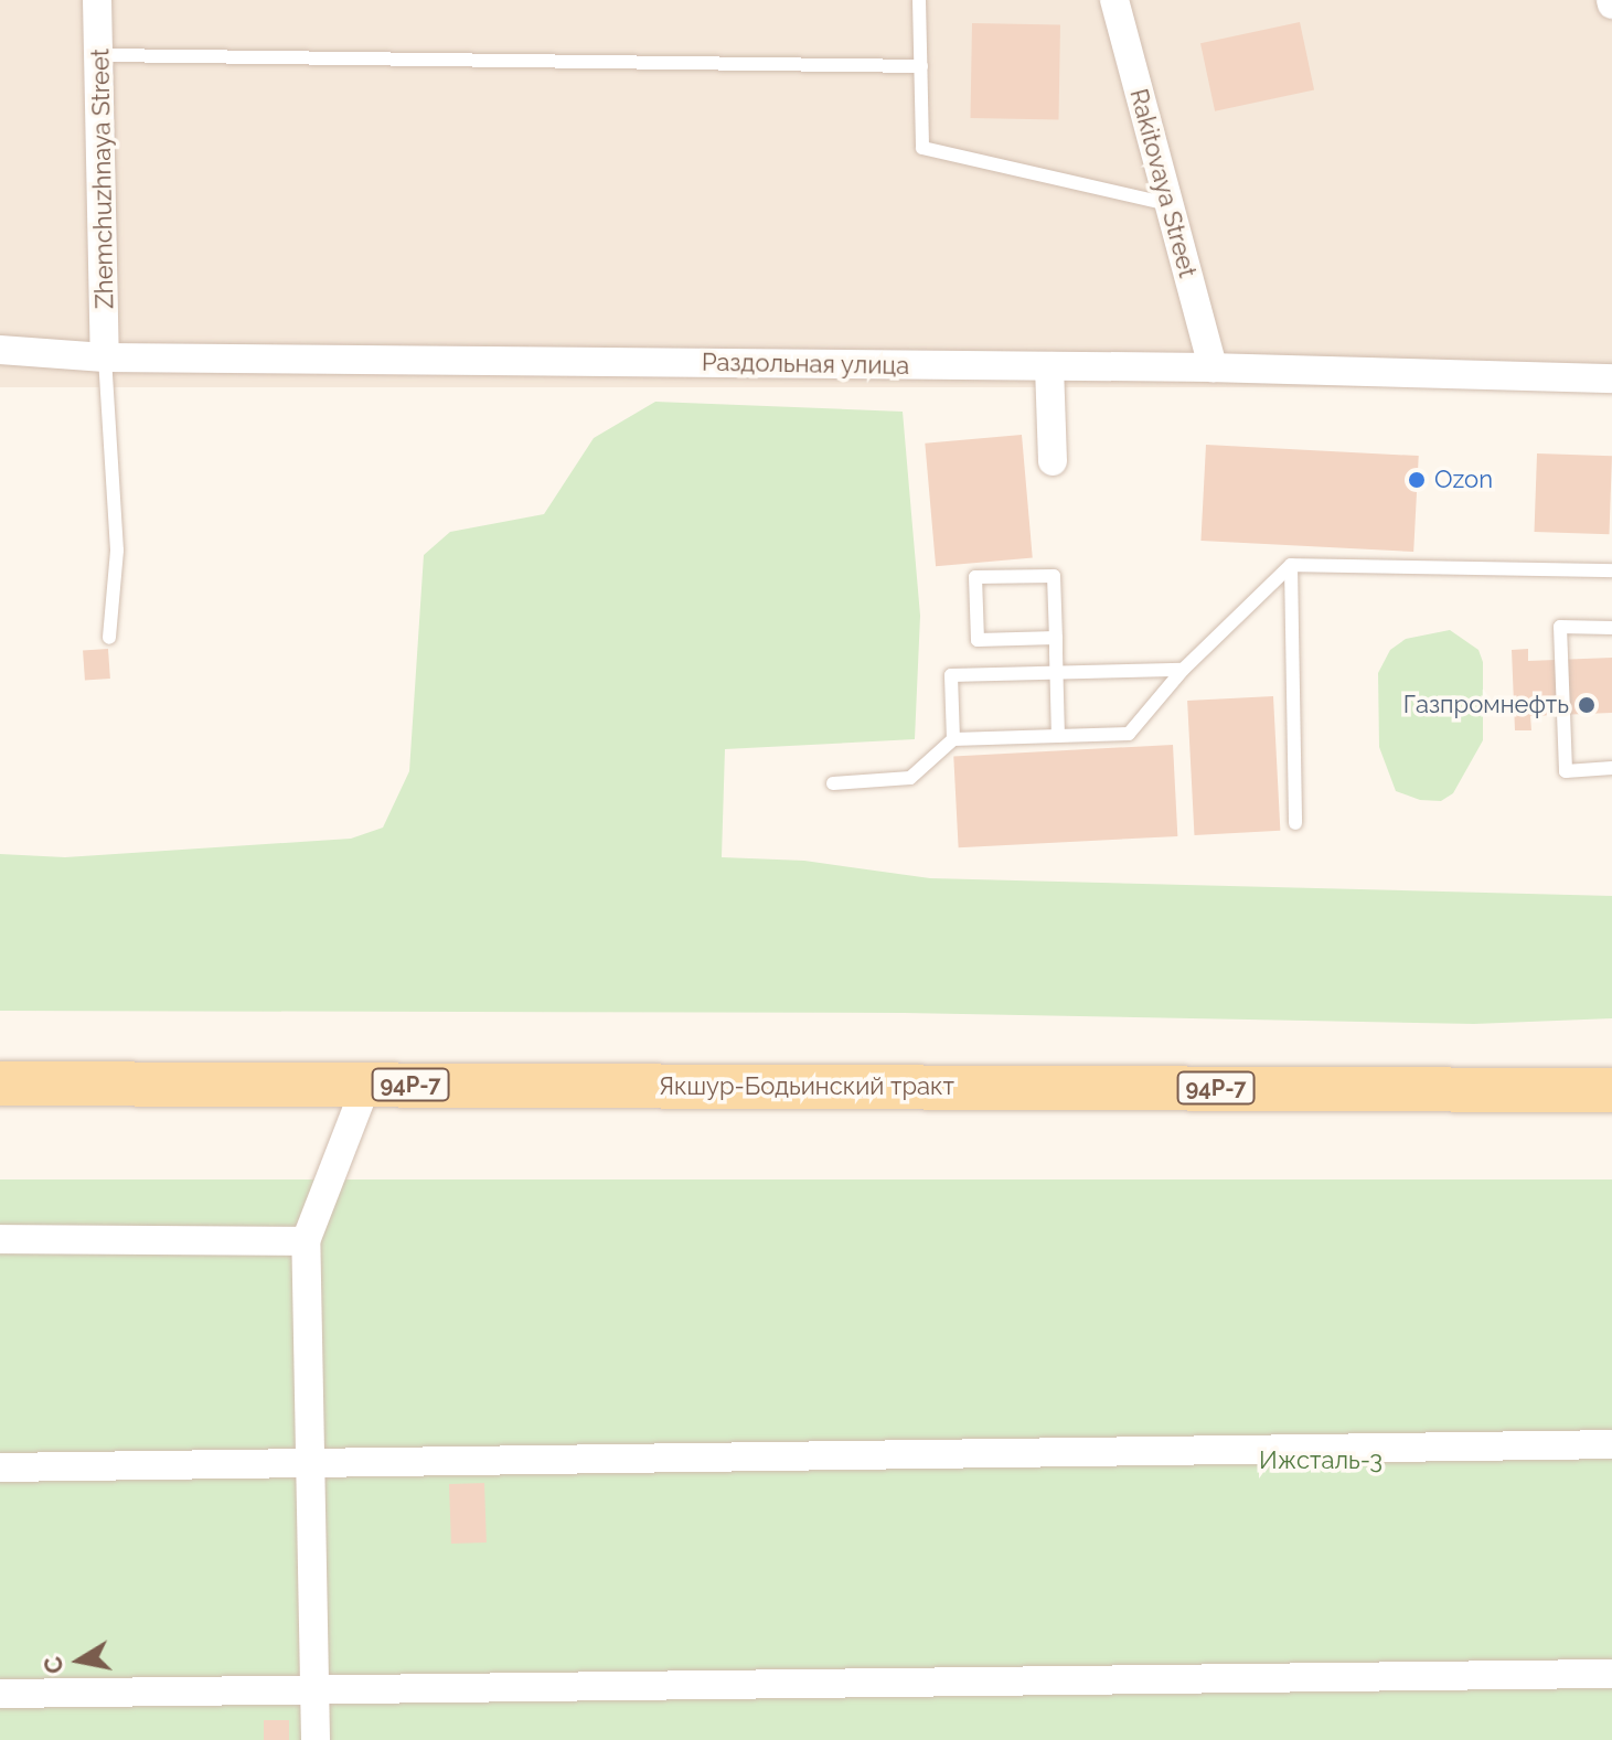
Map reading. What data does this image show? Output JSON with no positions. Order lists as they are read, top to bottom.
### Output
{
  "streets": {
    "main road": ["94Р-7", "Якшур-Бодьинский тракт"],
    "street": ["Zhemchuzhnaya Street", "Rakitovaya Street", "Раздольная улица"]
  },
  "crossings": [
    ["Zhemchuzhnaya Street", "Раздольная улица"],
    ["Rakitovaya Street", "Раздольная улица"]
  ],
  "parks": ["Ижсталь-3"],
  "places": ["Ozon", "Газпромнефть"],
  "north": "left"
}
